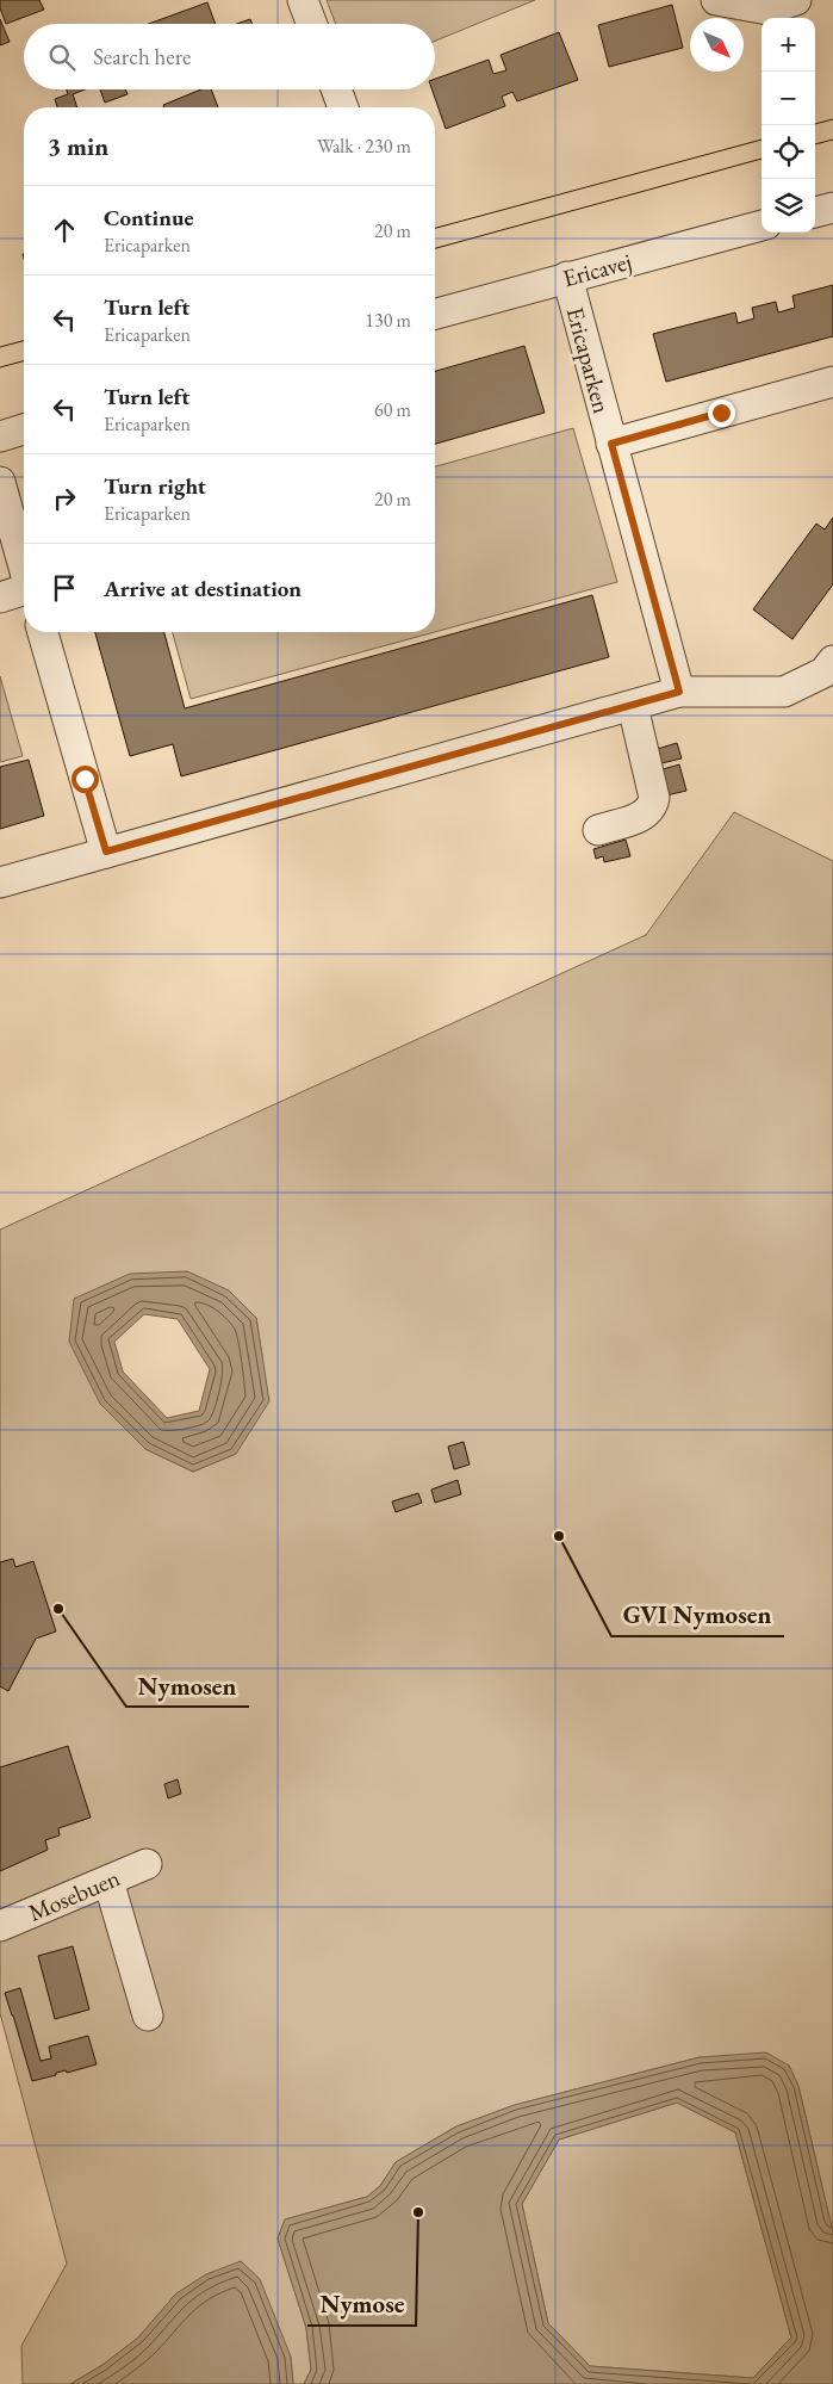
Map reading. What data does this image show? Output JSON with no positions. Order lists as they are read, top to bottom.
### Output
{
  "streets": {
    "street": ["Ericavej", "Ericaparken", "Mosebuen"]
  },
  "crossings": [
    ["Ericavej", "Ericaparken"]
  ],
  "places": ["GVI Nymosen", "Nymosen", "Nymose"],
  "north": "bottom right",
  "page": {
    "map_buttons": ["+", "−"],
    "search": "Search here",
    "heading": ["3 min", "Walk · 230 m"],
    "list": [
      ["Continue", "Ericaparken", "20 m"],
      ["Turn left", "Ericaparken", "130 m"],
      ["Turn left", "Ericaparken", "60 m"],
      ["Turn right", "Ericaparken", "20 m"],
      "Arrive at destination"
    ]
  }
}
